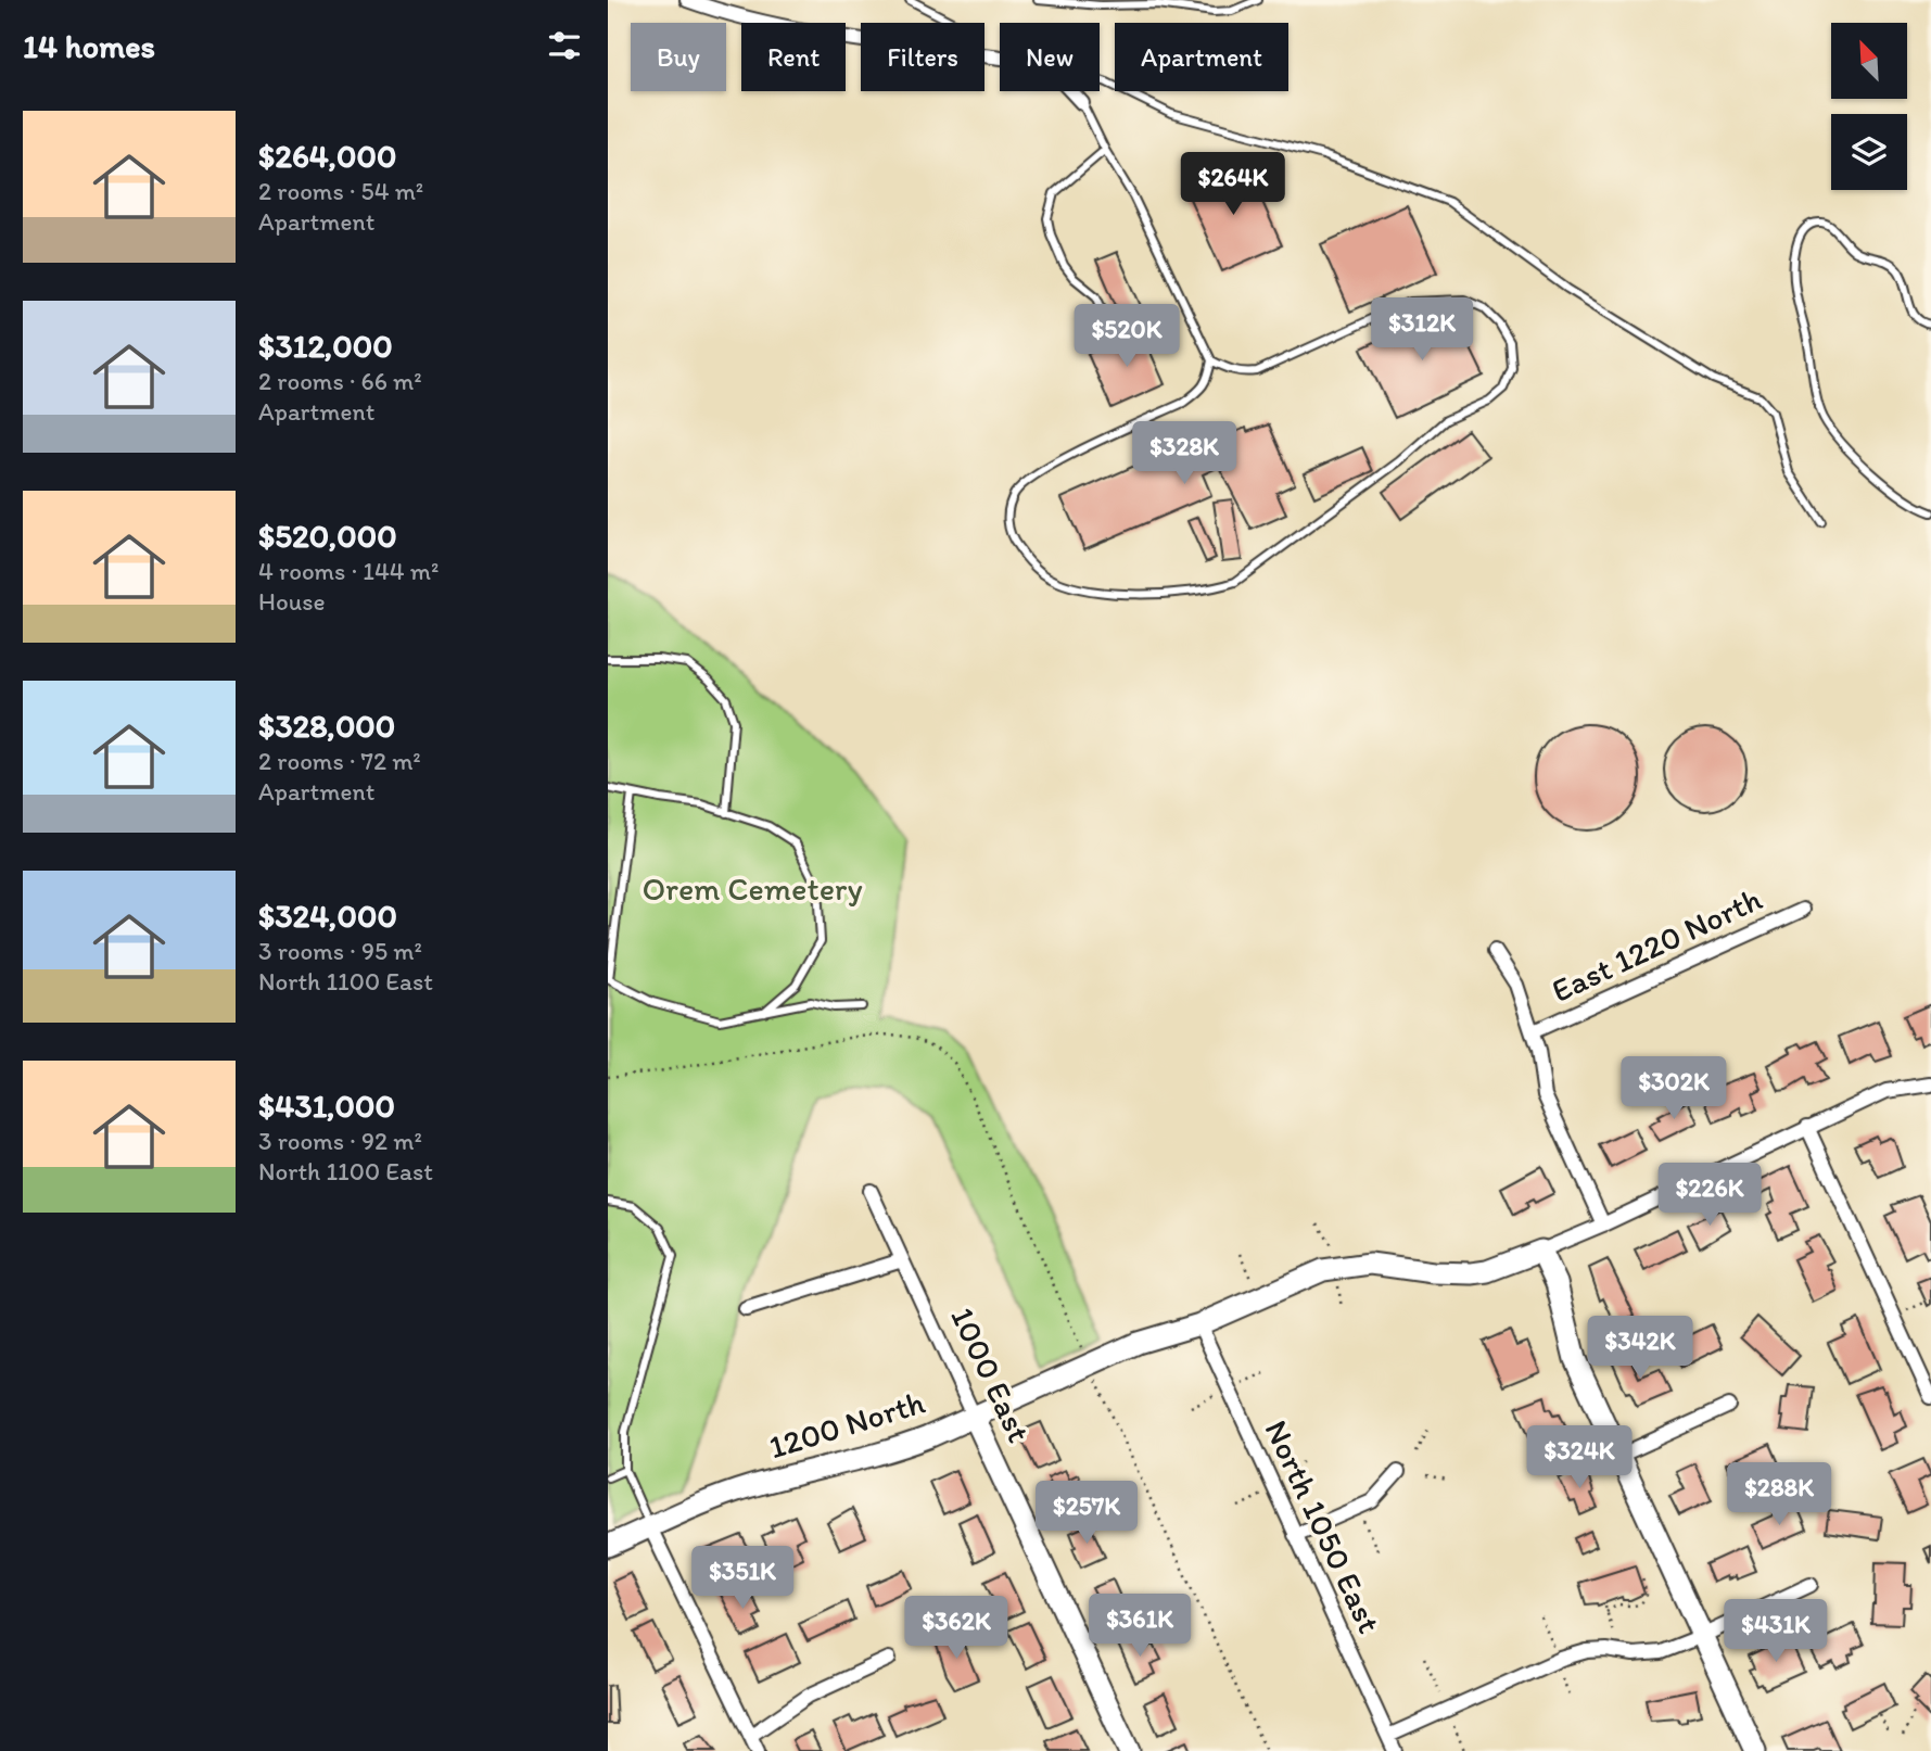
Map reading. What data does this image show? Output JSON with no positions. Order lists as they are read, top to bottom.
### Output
{
  "streets": {
    "street": [
      "East 1220 North",
      "1000 East",
      "1200 North",
      "North 1050 East"
    ]
  },
  "crossings": [
    ["1000 East", "1200 North"],
    ["1200 North", "North 1050 East"]
  ],
  "parks": ["Orem Cemetery"],
  "north": "top left",
  "page": {
    "heading": "14 homes",
    "chip": [
      "Buy",
      "Rent",
      "Filters",
      "New",
      "Apartment"
    ],
    "list": [
      {
        "name": "$264,000",
        "note": "2 rooms · 54 m² · Apartment"
      },
      {
        "name": "$312,000",
        "note": "2 rooms · 66 m² · Apartment"
      },
      {
        "name": "$520,000",
        "note": "4 rooms · 144 m² · House"
      },
      {
        "name": "$328,000",
        "note": "2 rooms · 72 m² · Apartment"
      },
      {
        "name": "$324,000",
        "note": "3 rooms · 95 m² · North 1100 East"
      },
      {
        "name": "$431,000",
        "note": "3 rooms · 92 m² · North 1100 East"
      }
    ],
    "price": [
      "$264K",
      "$312K",
      "$520K",
      "$328K",
      "$302K",
      "$226K",
      "$342K",
      "$324K",
      "$288K",
      "$257K",
      "$351K",
      "$361K",
      "$362K",
      "$431K"
    ]
  }
}
